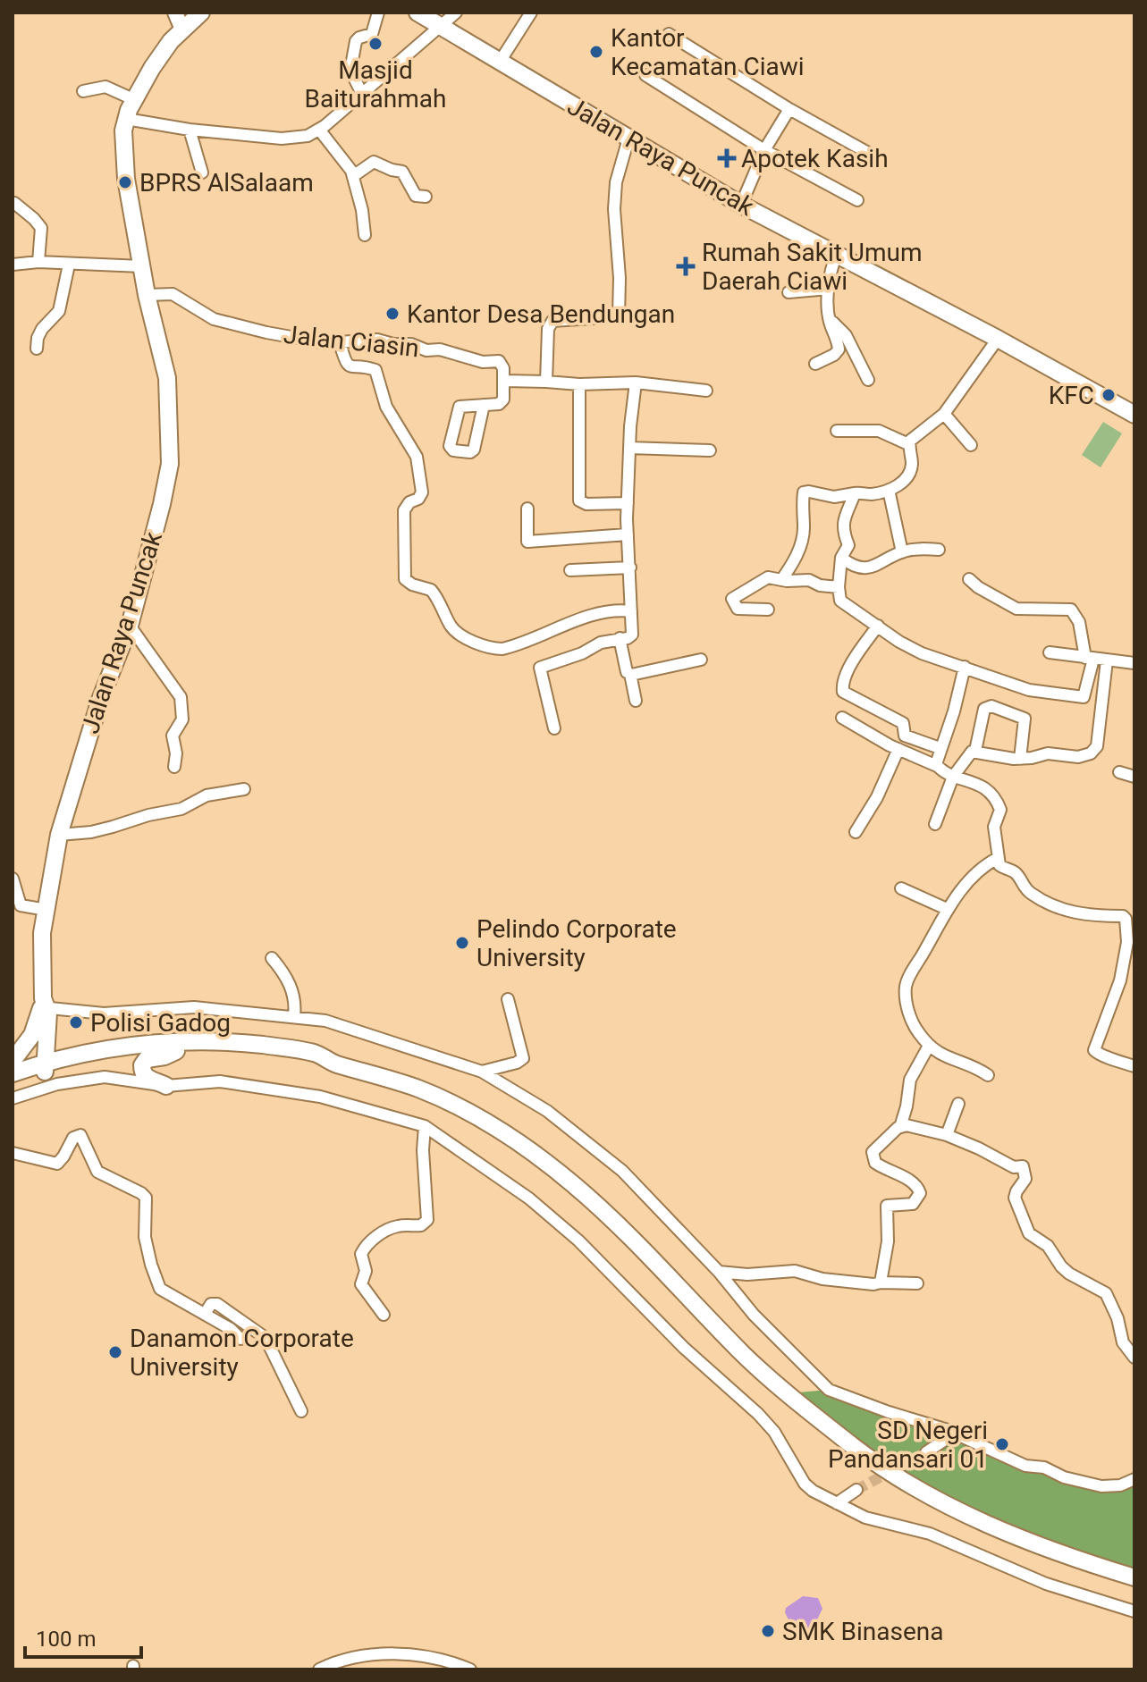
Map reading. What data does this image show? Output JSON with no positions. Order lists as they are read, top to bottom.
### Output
{
  "streets": {
    "highway": ["Jalan Raya Puncak"],
    "street": ["Jalan Ciasin"]
  },
  "crossings": [
    ["Jalan Raya Puncak", "Jalan Ciasin"]
  ],
  "places": {
    "other": [
      "Masjid Baiturahmah",
      "Kantor Kecamatan Ciawi",
      "BPRS AlSalaam",
      "Kantor Desa Bendungan",
      "KFC",
      "Pelindo Corporate University",
      "Polisi Gadog",
      "Danamon Corporate University",
      "SD Negeri Pandansari 01",
      "SMK Binasena"
    ],
    "health": ["Apotek Kasih", "Rumah Sakit Umum Daerah Ciawi"]
  },
  "scale_bar": "100 m"
}
